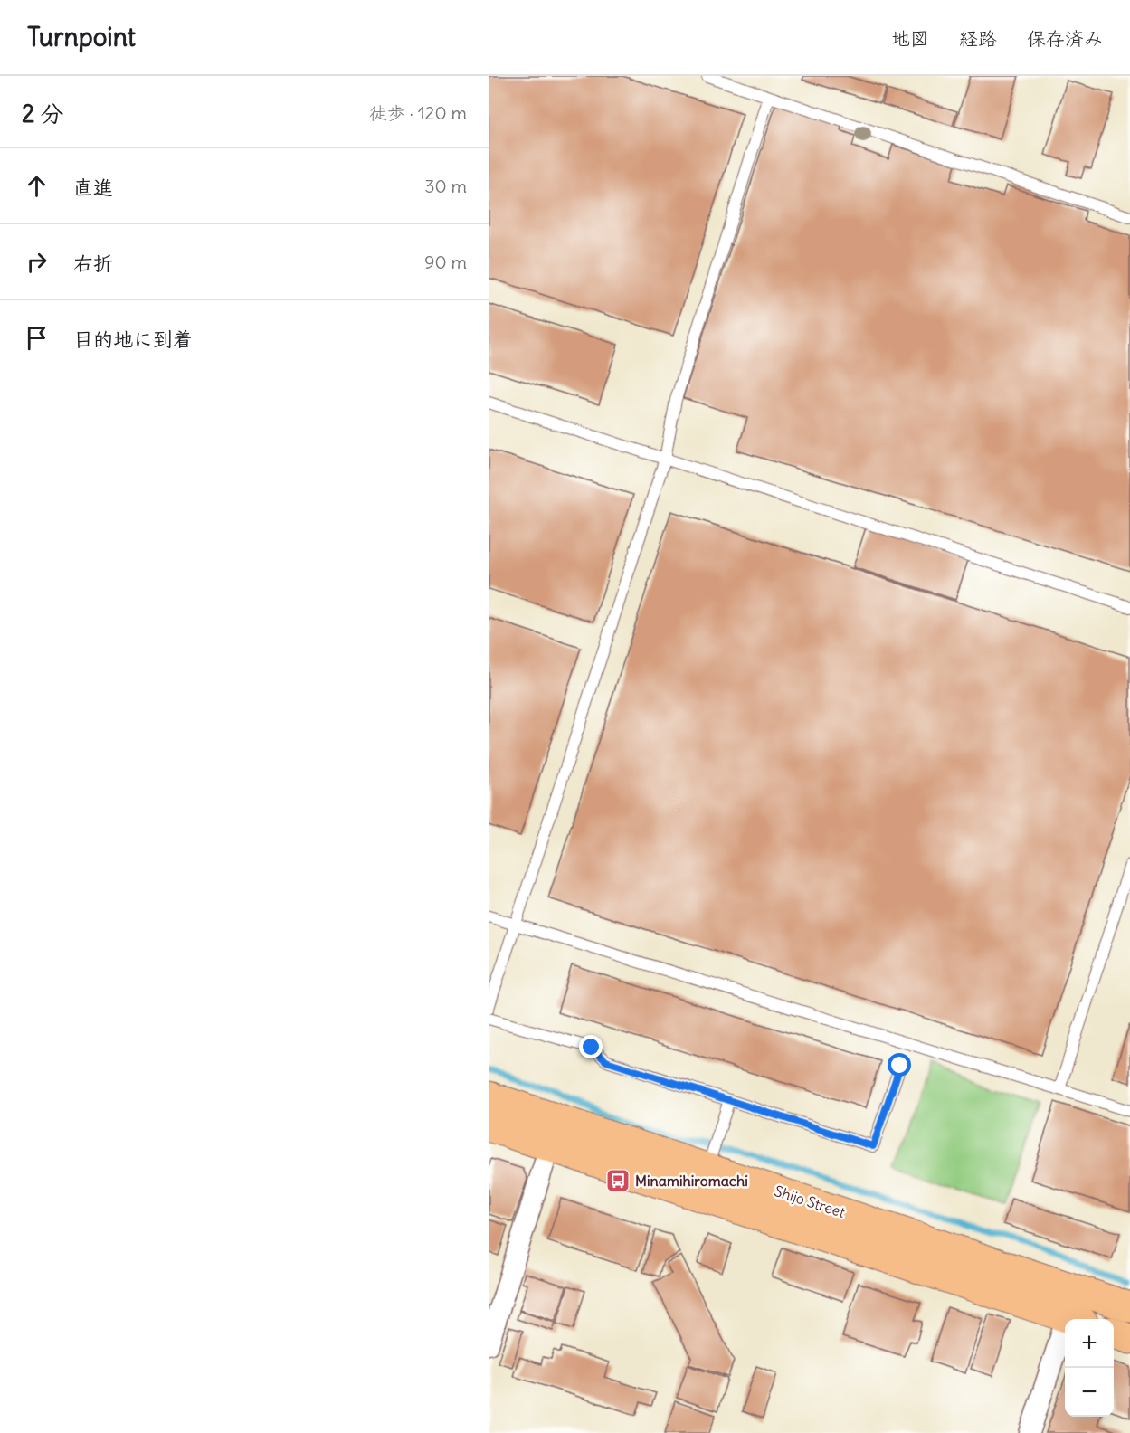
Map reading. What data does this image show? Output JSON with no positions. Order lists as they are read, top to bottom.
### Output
{
  "streets": {
    "main road": ["Shijo Street"]
  },
  "places": {
    "bus stop": ["Minamihiromachi"]
  },
  "page": {
    "header": "Turnpoint",
    "nav": ["地図", "経路", "保存済み"],
    "heading": ["2 分", "徒歩 · 120 m"],
    "list": [
      ["直進", "30 m"],
      ["右折", "90 m"],
      "目的地に到着"
    ],
    "map_buttons": ["+", "−"]
  }
}
